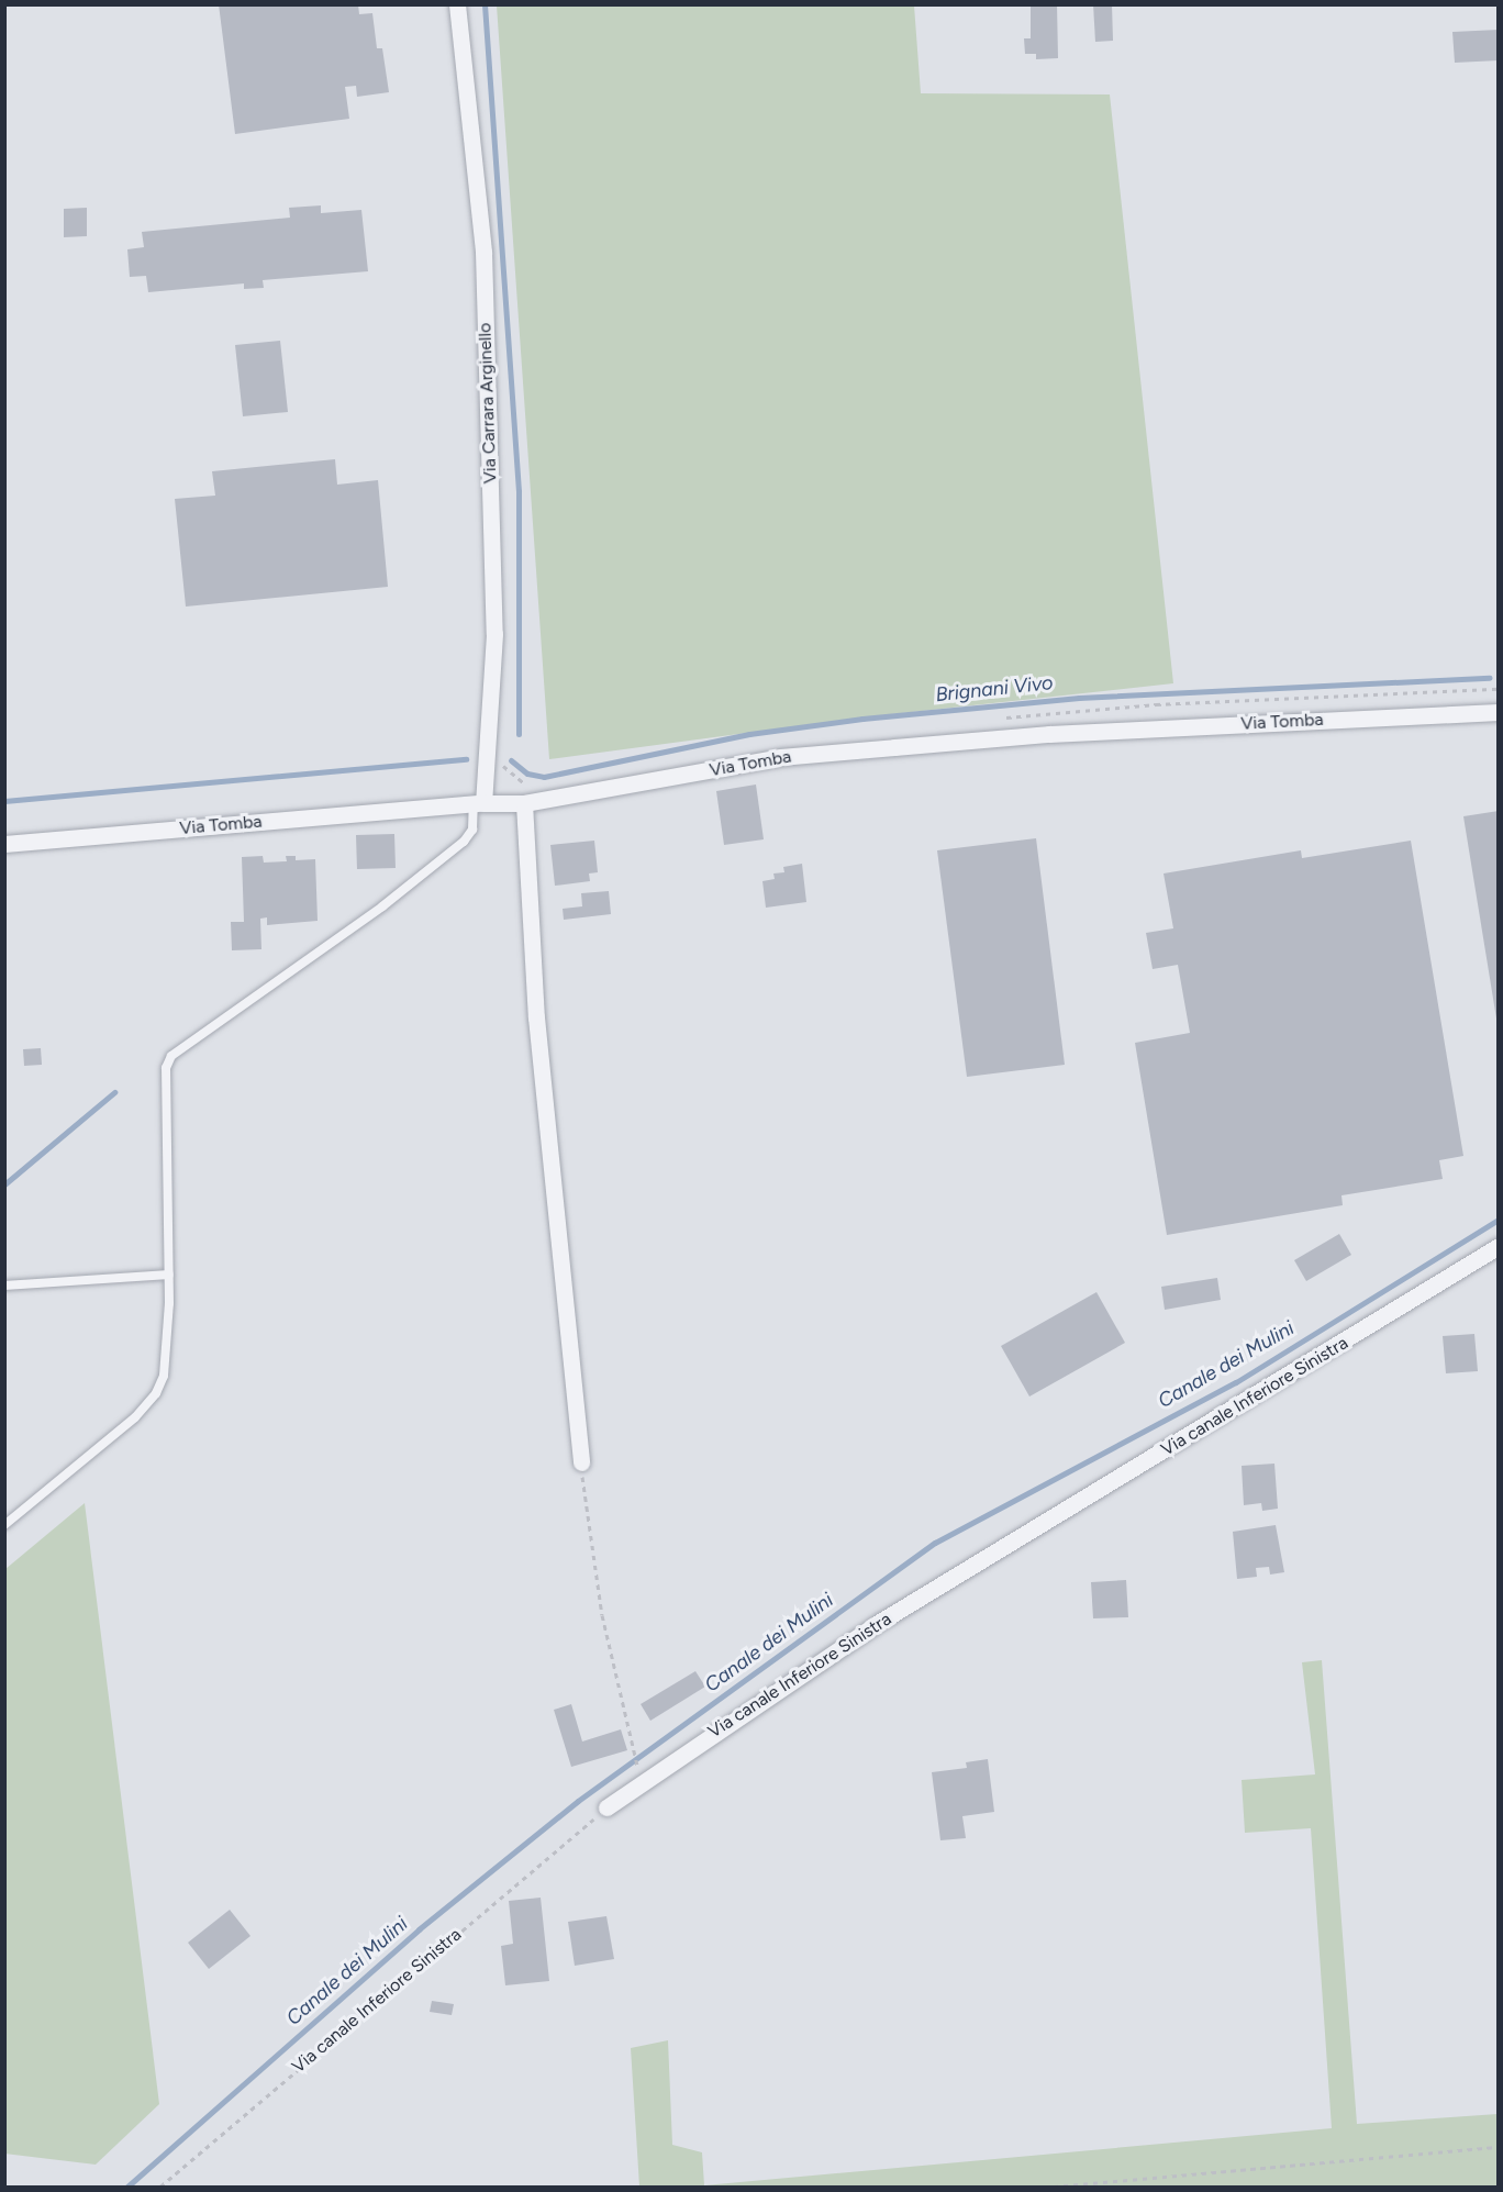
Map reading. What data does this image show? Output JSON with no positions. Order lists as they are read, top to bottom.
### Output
{
  "streets": {
    "street": ["Via Carrara Arginello", "Via Tomba", "Via canale Inferiore Sinistra"]
  },
  "crossings": [
    ["Via Carrara Arginello", "Via Tomba"]
  ],
  "water": ["Brignani Vivo", "Canale dei Mulini"]
}
